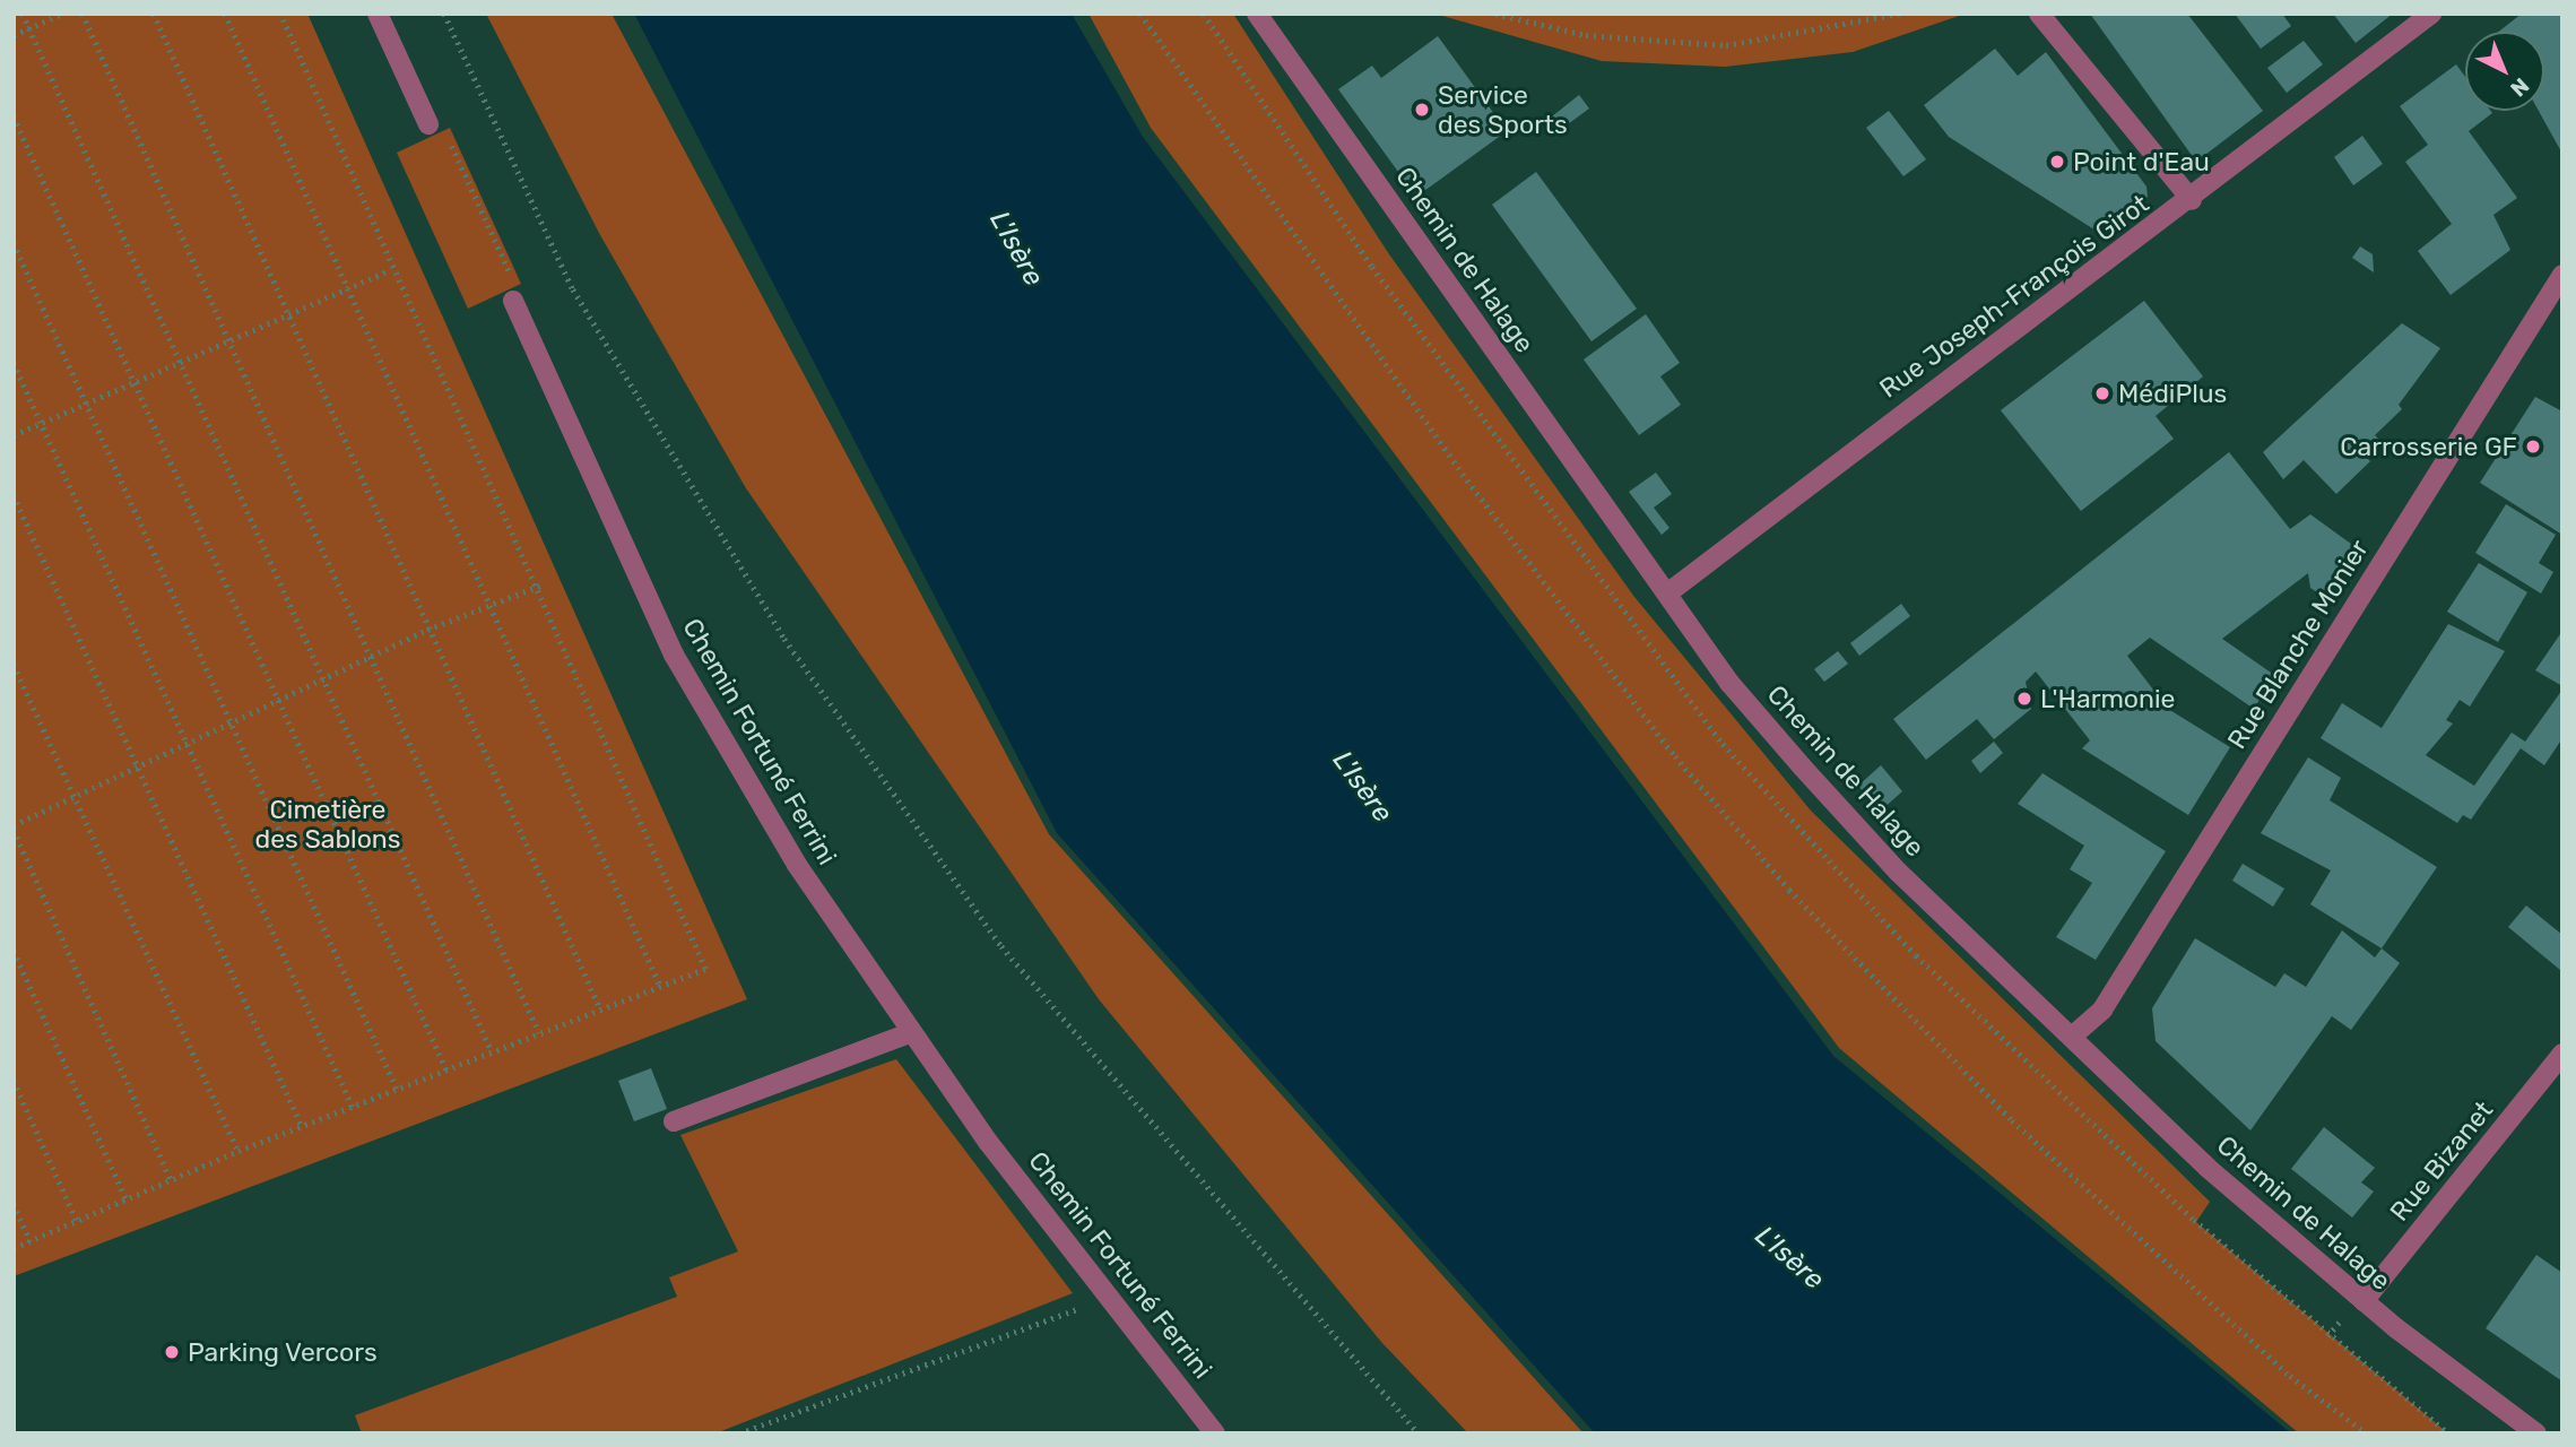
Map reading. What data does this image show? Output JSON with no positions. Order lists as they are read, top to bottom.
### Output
{
  "streets": {
    "street": [
      "Chemin de Halage",
      "Rue Joseph-François Girot",
      "Rue Blanche Monier",
      "Chemin Fortuné Ferrini",
      "Rue Bizanet"
    ]
  },
  "crossings": [
    ["Chemin de Halage", "Rue Joseph-François Girot"],
    ["Chemin de Halage", "Rue Blanche Monier"],
    ["Chemin de Halage", "Rue Bizanet"]
  ],
  "water": ["L'Isère"],
  "parks": ["Cimetière des Sablons"],
  "places": [
    "Service des Sports",
    "Point d'Eau",
    "MédiPlus",
    "Carrosserie GF",
    "L'Harmonie",
    "Parking Vercors"
  ],
  "north": "bottom right"
}
